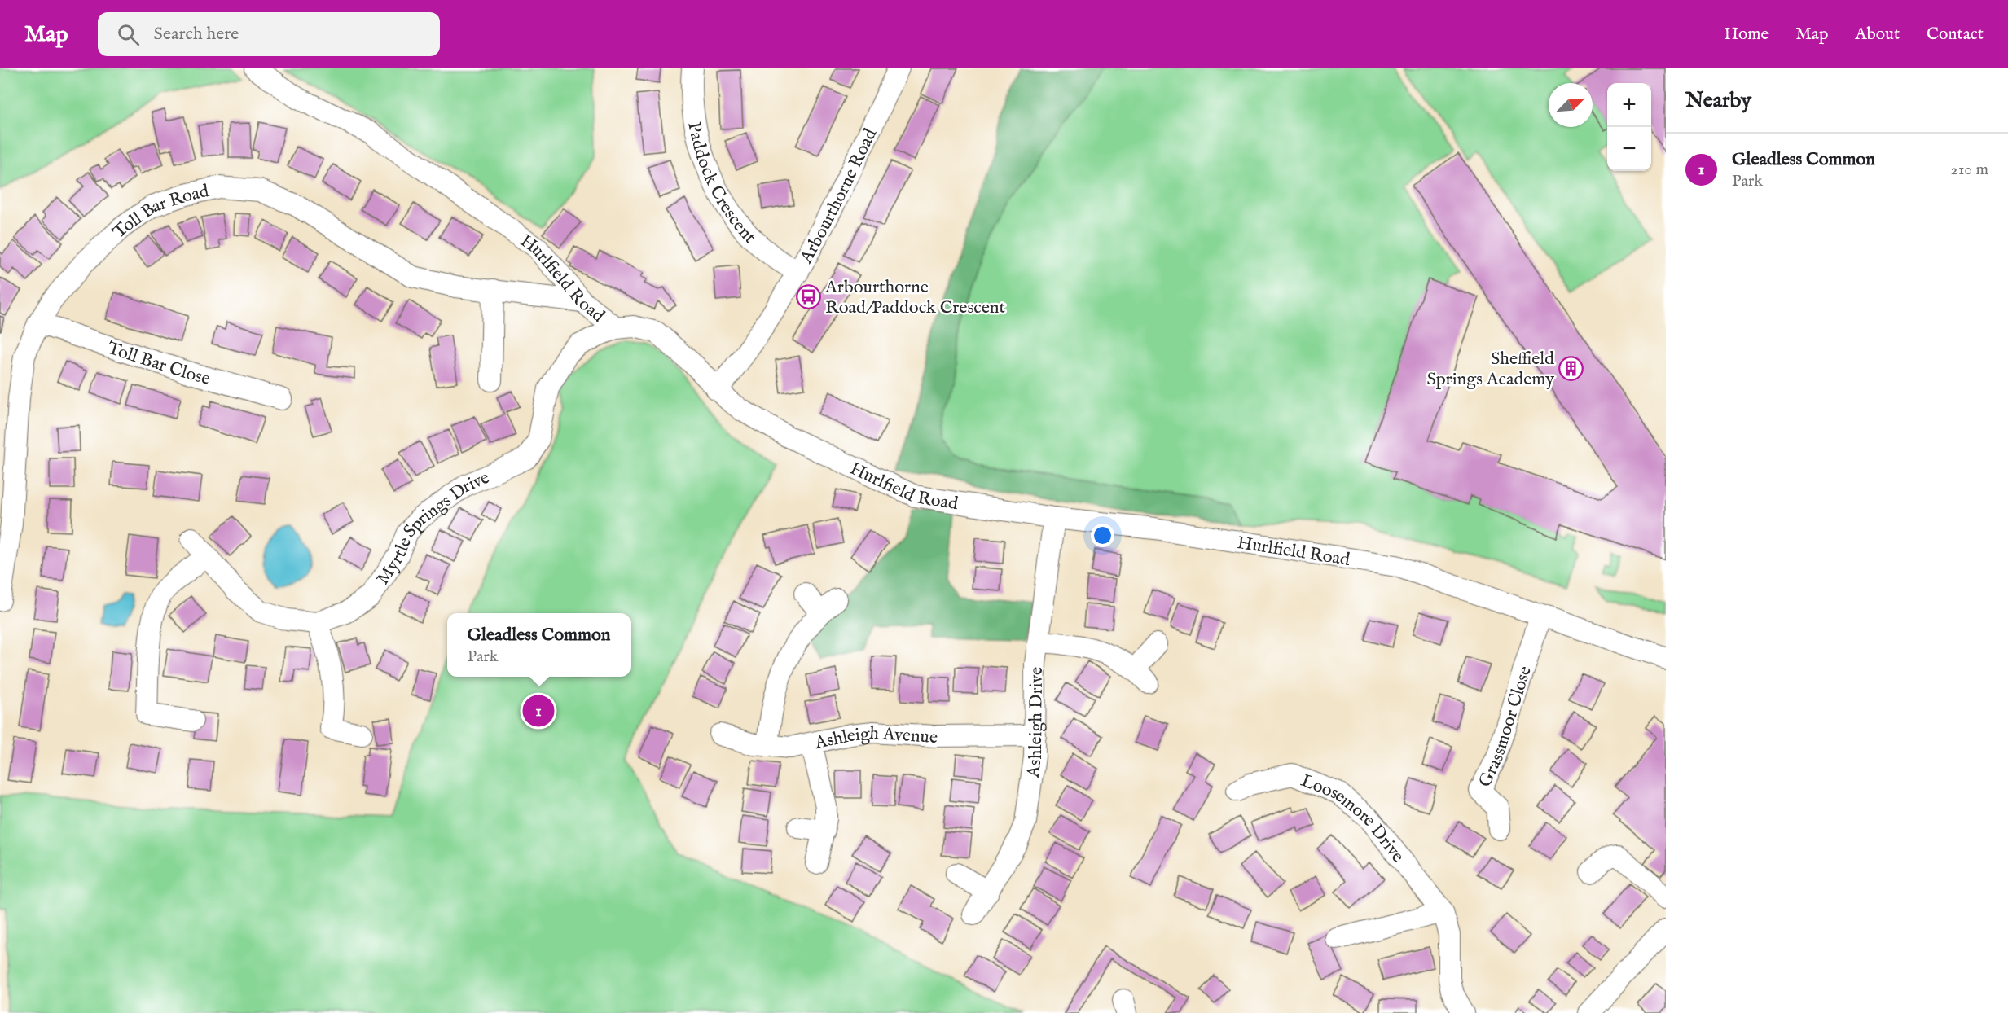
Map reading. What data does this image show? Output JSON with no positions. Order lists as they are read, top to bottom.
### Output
{
  "streets": {
    "street": [
      "Paddock Crescent",
      "Arbourthorne Road",
      "Toll Bar Road",
      "Hurlfield Road",
      "Toll Bar Close",
      "Myrtle Springs Drive",
      "Ashleigh Drive",
      "Grassmoor Close",
      "Ashleigh Avenue",
      "Loosemore Drive"
    ]
  },
  "crossings": [
    ["Paddock Crescent", "Arbourthorne Road"],
    ["Arbourthorne Road", "Hurlfield Road"],
    ["Toll Bar Road", "Hurlfield Road"],
    ["Toll Bar Road", "Toll Bar Close"],
    ["Hurlfield Road", "Myrtle Springs Drive"],
    ["Hurlfield Road", "Ashleigh Drive"],
    ["Hurlfield Road", "Grassmoor Close"],
    ["Ashleigh Drive", "Ashleigh Avenue"]
  ],
  "places": {
    "bus stop": ["Arbourthorne Road/Paddock Crescent"],
    "building": ["Sheffield Springs Academy"]
  },
  "north": "top right",
  "page": {
    "header": "Map",
    "search": "Search here",
    "nav": [
      "Home",
      "Map",
      "About",
      "Contact"
    ],
    "heading": "Nearby",
    "map_buttons": ["+", "−"],
    "list": [
      {
        "mark": "1",
        "name": "Gleadless Common",
        "note": "Park",
        "value": "210 m"
      }
    ],
    "popup": ["Gleadless Common", "Park"],
    "pins": "1"
  }
}
